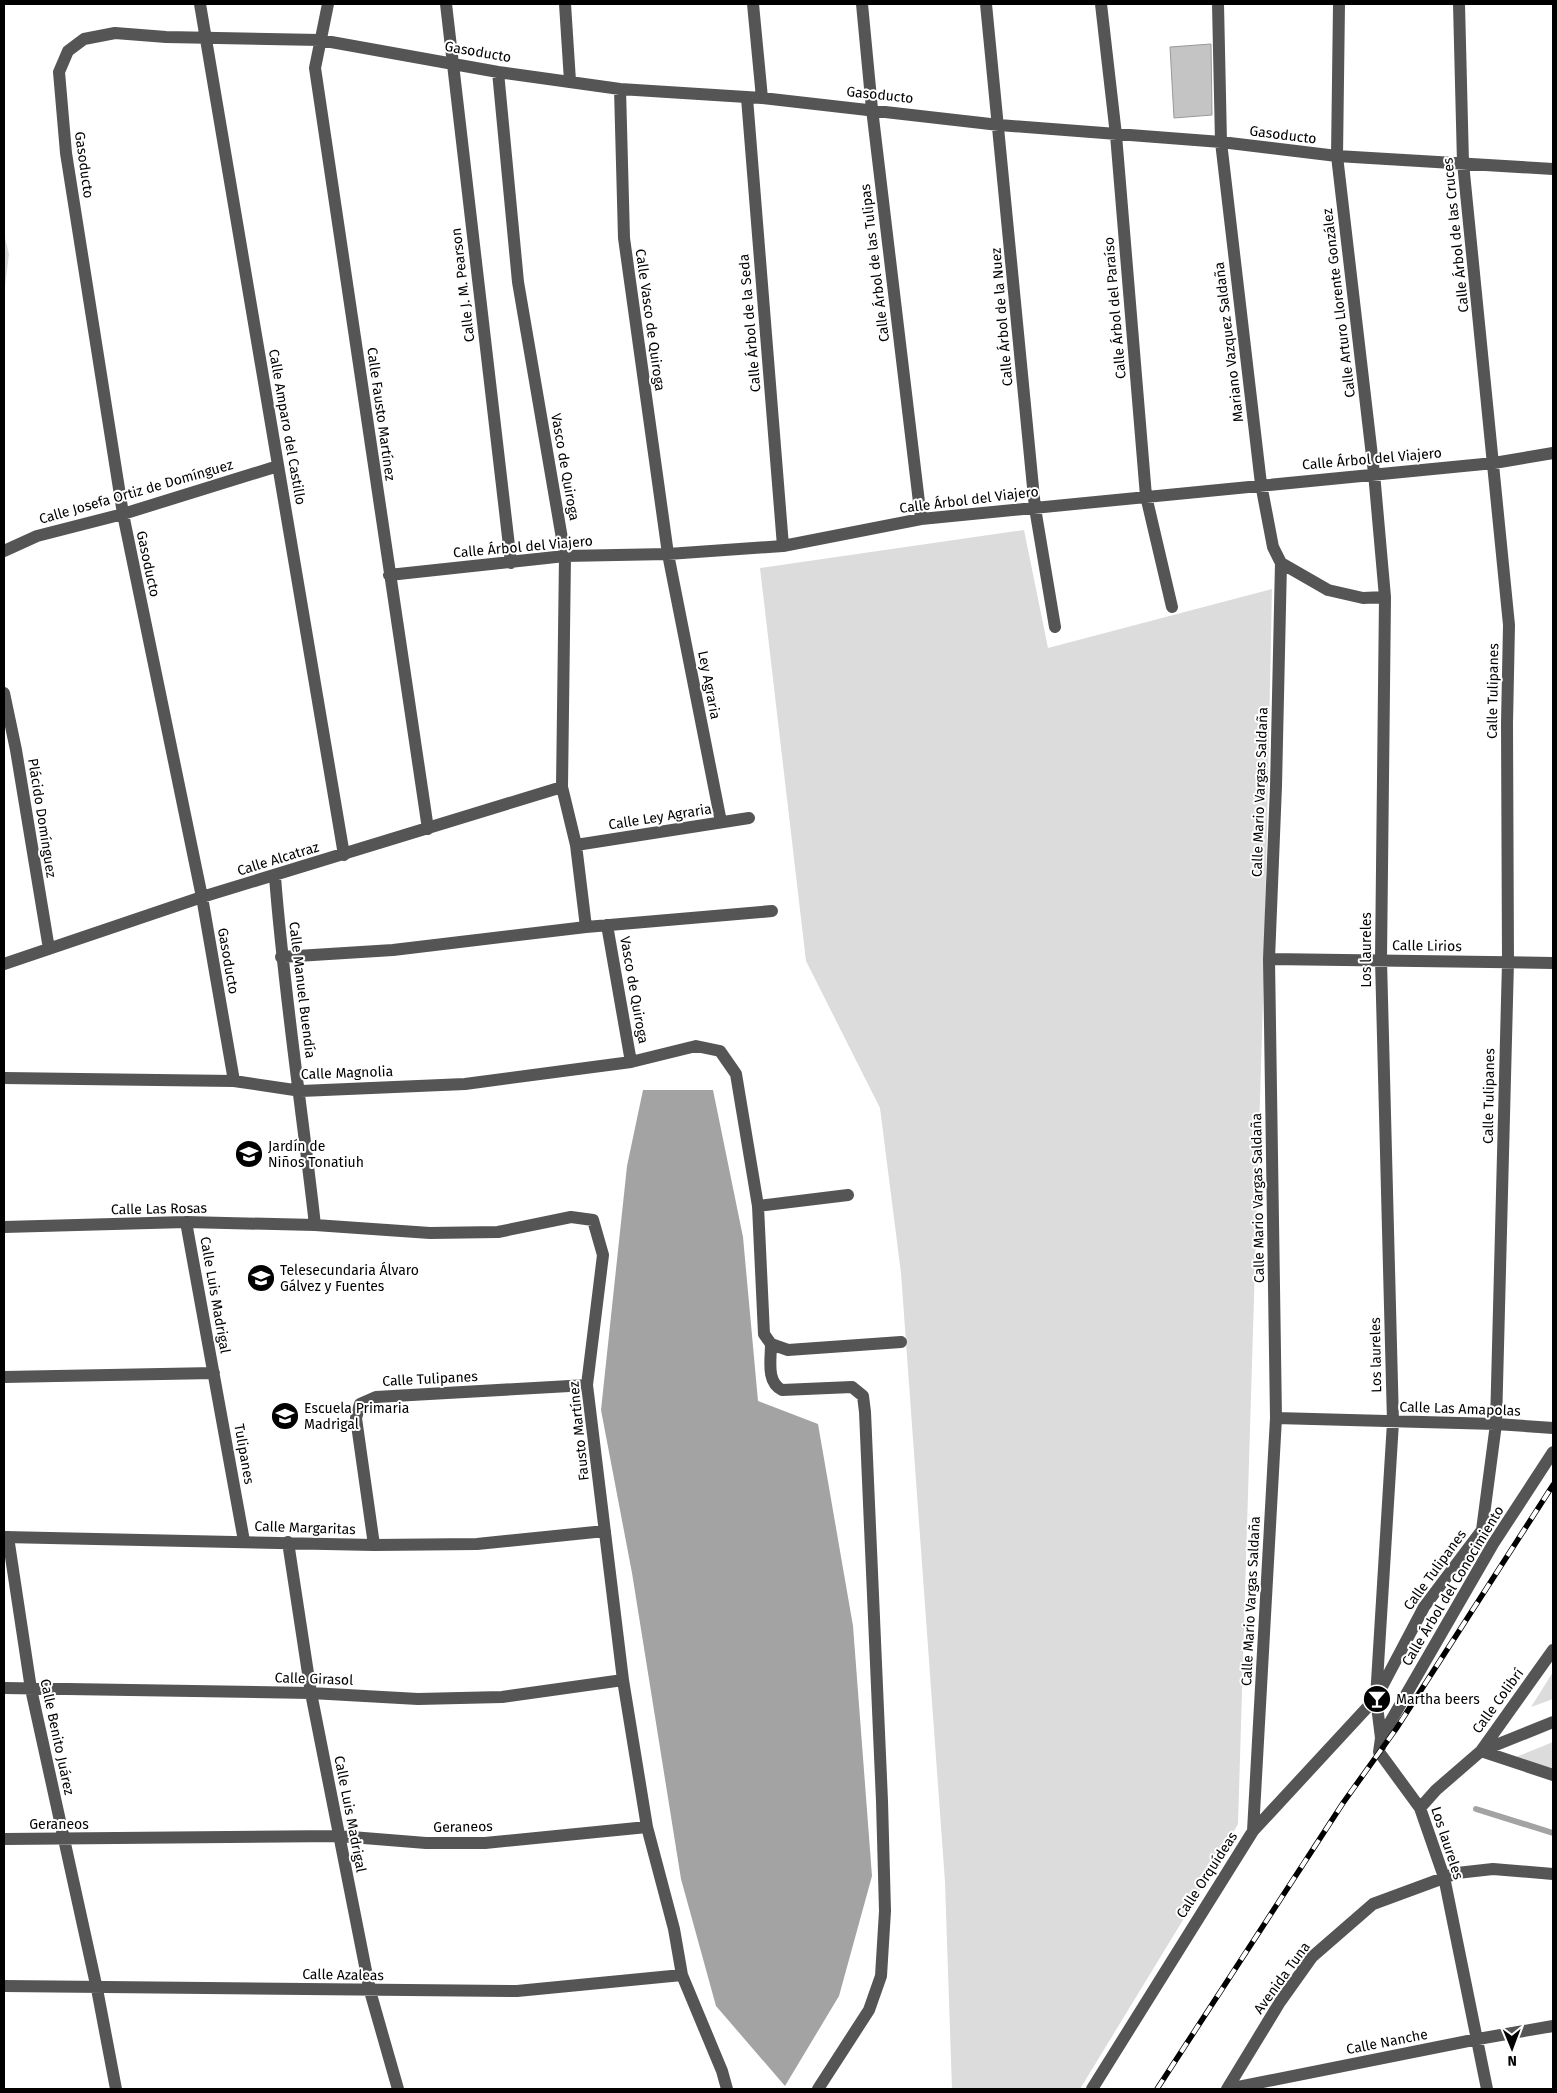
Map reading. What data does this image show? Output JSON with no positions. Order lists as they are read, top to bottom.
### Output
{
  "streets": {
    "street": [
      "Gasoducto",
      "Calle Árbol de las Cruces",
      "Calle Árbol de las Tulipas",
      "Calle J. M. Pearson",
      "Calle Arturo Llorente González",
      "Calle Árbol del Paraíso",
      "Calle Árbol de la Nuez",
      "Calle Vasco de Quiroga",
      "Calle Árbol de la Seda",
      "Mariano Vazquez Saldaña",
      "Calle Fausto Martínez",
      "Calle Amparo del Castillo",
      "Calle Árbol del Viajero",
      "Vasco de Quiroga",
      "Calle Josefa Ortiz de Domínguez",
      "Ley Agraria",
      "Calle Tulipanes",
      "Calle Mario Vargas Saldaña",
      "Calle Ley Agraria",
      "Plácido Domínguez",
      "Calle Alcatraz",
      "Calle Lirios",
      "Los laureles",
      "Calle Manuel Buendía",
      "Calle Magnolia",
      "Calle Las Rosas",
      "Calle Luis Madrigal",
      "Calle Las Amapolas",
      "Fausto Martínez",
      "Tulipanes",
      "Calle Margaritas",
      "Calle Árbol del Conocimiento",
      "Calle Girasol",
      "Calle Colibrí",
      "Calle Benito Juárez",
      "Geraneos",
      "Calle Orquídeas",
      "Calle Azaleas",
      "Avenida Tuna",
      "Calle Nanche"
    ]
  },
  "crossings": [
    ["Gasoducto", "Calle Árbol de las Cruces"],
    ["Gasoducto", "Calle Árbol de las Tulipas"],
    ["Gasoducto", "Calle J. M. Pearson"],
    ["Gasoducto", "Calle Arturo Llorente González"],
    ["Gasoducto", "Calle Árbol del Paraíso"],
    ["Gasoducto", "Calle Árbol de la Nuez"],
    ["Gasoducto", "Calle Vasco de Quiroga"],
    ["Gasoducto", "Calle Árbol de la Seda"],
    ["Gasoducto", "Mariano Vazquez Saldaña"],
    ["Gasoducto", "Calle Fausto Martínez"],
    ["Gasoducto", "Calle Amparo del Castillo"],
    ["Gasoducto", "Vasco de Quiroga"],
    ["Gasoducto", "Calle Josefa Ortiz de Domínguez"],
    ["Gasoducto", "Calle Alcatraz"],
    ["Gasoducto", "Calle Magnolia"],
    ["Calle Árbol de las Cruces", "Calle Árbol del Viajero"],
    ["Calle Árbol de las Cruces", "Calle Tulipanes"],
    ["Calle Árbol de las Tulipas", "Calle Árbol del Viajero"],
    ["Calle J. M. Pearson", "Calle Árbol del Viajero"],
    ["Calle Arturo Llorente González", "Calle Árbol del Viajero"],
    ["Calle Arturo Llorente González", "Los laureles"],
    ["Calle Árbol del Paraíso", "Calle Árbol del Viajero"],
    ["Calle Árbol de la Nuez", "Calle Árbol del Viajero"],
    ["Calle Vasco de Quiroga", "Calle Árbol del Viajero"],
    ["Calle Vasco de Quiroga", "Ley Agraria"],
    ["Calle Árbol de la Seda", "Calle Árbol del Viajero"],
    ["Mariano Vazquez Saldaña", "Calle Árbol del Viajero"],
    ["Mariano Vazquez Saldaña", "Calle Mario Vargas Saldaña"],
    ["Calle Fausto Martínez", "Calle Árbol del Viajero"],
    ["Calle Fausto Martínez", "Calle Alcatraz"],
    ["Calle Amparo del Castillo", "Calle Josefa Ortiz de Domínguez"],
    ["Calle Amparo del Castillo", "Calle Alcatraz"],
    ["Calle Árbol del Viajero", "Vasco de Quiroga"],
    ["Calle Árbol del Viajero", "Ley Agraria"],
    ["Calle Árbol del Viajero", "Calle Tulipanes"],
    ["Vasco de Quiroga", "Calle Ley Agraria"],
    ["Vasco de Quiroga", "Calle Alcatraz"],
    ["Vasco de Quiroga", "Calle Magnolia"],
    ["Ley Agraria", "Calle Ley Agraria"],
    ["Calle Tulipanes", "Calle Lirios"],
    ["Calle Tulipanes", "Los laureles"],
    ["Calle Tulipanes", "Calle Las Amapolas"],
    ["Calle Tulipanes", "Fausto Martínez"],
    ["Calle Tulipanes", "Calle Margaritas"],
    ["Calle Tulipanes", "Calle Orquídeas"],
    ["Calle Mario Vargas Saldaña", "Calle Lirios"],
    ["Calle Mario Vargas Saldaña", "Calle Las Amapolas"],
    ["Calle Mario Vargas Saldaña", "Calle Orquídeas"],
    ["Plácido Domínguez", "Calle Alcatraz"],
    ["Calle Alcatraz", "Calle Manuel Buendía"],
    ["Calle Lirios", "Los laureles"],
    ["Los laureles", "Calle Las Amapolas"],
    ["Los laureles", "Calle Árbol del Conocimiento"],
    ["Los laureles", "Calle Colibrí"],
    ["Los laureles", "Calle Orquídeas"],
    ["Los laureles", "Avenida Tuna"],
    ["Los laureles", "Calle Nanche"],
    ["Calle Manuel Buendía", "Calle Magnolia"],
    ["Calle Manuel Buendía", "Calle Las Rosas"],
    ["Calle Manuel Buendía", "Fausto Martínez"],
    ["Calle Las Rosas", "Calle Luis Madrigal"],
    ["Calle Las Rosas", "Fausto Martínez"],
    ["Calle Luis Madrigal", "Tulipanes"],
    ["Calle Luis Madrigal", "Calle Margaritas"],
    ["Calle Luis Madrigal", "Calle Girasol"],
    ["Calle Luis Madrigal", "Geraneos"],
    ["Calle Luis Madrigal", "Calle Azaleas"],
    ["Fausto Martínez", "Calle Margaritas"],
    ["Fausto Martínez", "Calle Girasol"],
    ["Fausto Martínez", "Geraneos"],
    ["Tulipanes", "Calle Margaritas"],
    ["Calle Margaritas", "Calle Benito Juárez"],
    ["Calle Girasol", "Calle Benito Juárez"],
    ["Calle Benito Juárez", "Geraneos"],
    ["Calle Benito Juárez", "Calle Azaleas"],
    ["Avenida Tuna", "Calle Nanche"]
  ],
  "places": {
    "school or university": ["Jardín de Niños Tonatiuh", "Telesecundaria Álvaro Gálvez y Fuentes", "Escuela Primaria Madrigal"],
    "bar": ["Martha beers"]
  },
  "north": "bottom"
}
